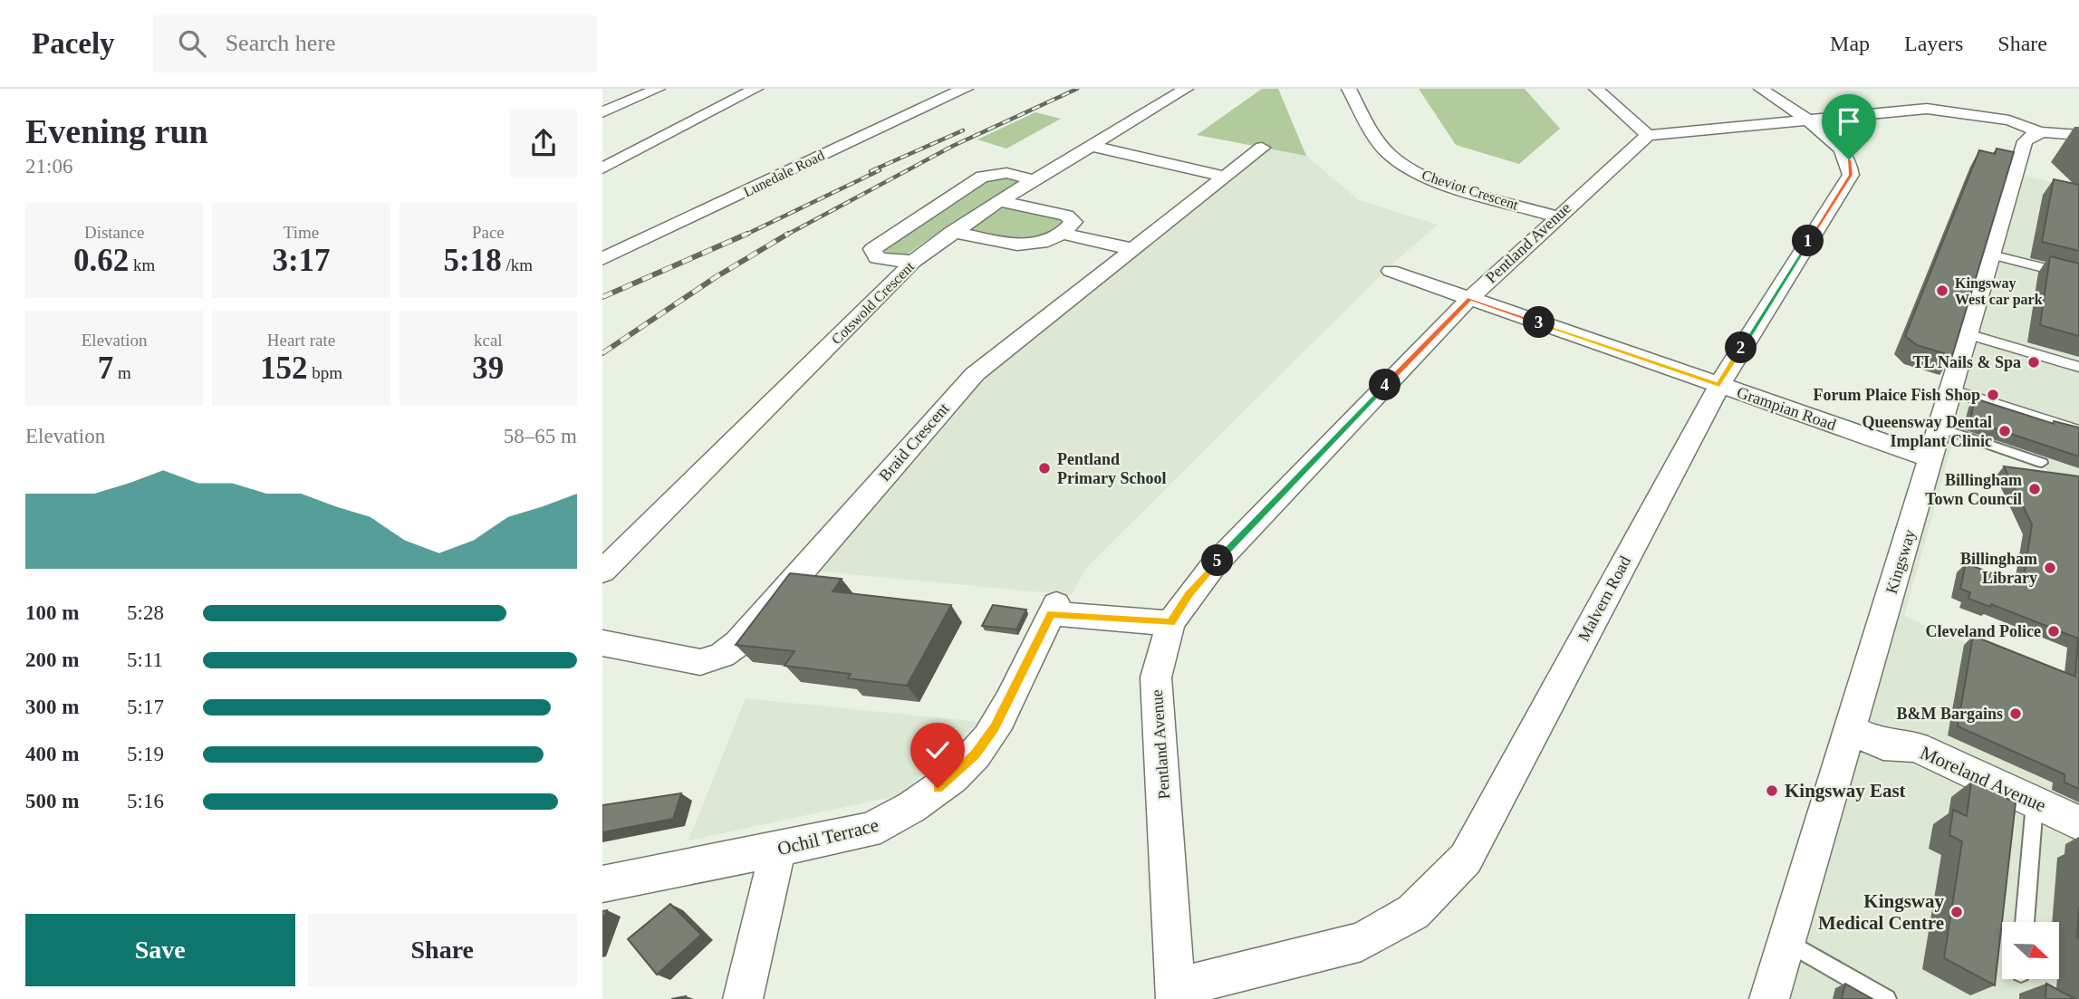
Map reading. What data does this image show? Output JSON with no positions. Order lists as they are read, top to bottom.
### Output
{
  "streets": {
    "street": [
      "Lunedale Road",
      "Cheviot Crescent",
      "Pentland Avenue",
      "Cotswold Crescent",
      "Grampian Road",
      "Braid Crescent",
      "Kingsway",
      "Malvern Road",
      "Moreland Avenue",
      "Ochil Terrace"
    ]
  },
  "crossings": [
    ["Cheviot Crescent", "Pentland Avenue"],
    ["Pentland Avenue", "Grampian Road"],
    ["Pentland Avenue", "Malvern Road"],
    ["Pentland Avenue", "Ochil Terrace"],
    ["Grampian Road", "Kingsway"],
    ["Grampian Road", "Malvern Road"],
    ["Kingsway", "Moreland Avenue"]
  ],
  "places": [
    "Kingsway West car park",
    "TL Nails & Spa",
    "Forum Plaice Fish Shop",
    "Queensway Dental Implant Clinic",
    "Pentland Primary School",
    "Billingham Town Council",
    "Billingham Library",
    "Cleveland Police",
    "B&M Bargains",
    "Kingsway East",
    "Kingsway Medical Centre"
  ],
  "north": "right",
  "page": {
    "header": "Pacely",
    "search": "Search here",
    "nav": ["Map", "Layers", "Share"],
    "heading": ["Evening run", "21:06"],
    "stats": [
      ["Distance", "0.62 km"],
      ["Time", "3:17"],
      ["Pace", "5:18 /km"],
      ["Elevation", "7 m"],
      ["Heart rate", "152 bpm"],
      ["kcal", "39"]
    ],
    "pins": [
      "1",
      "3",
      "2",
      "4",
      "5"
    ],
    "chart": ["Elevation", "58–65 m"],
    "list": [
      {
        "name": "100 m",
        "note": "5:28"
      },
      {
        "name": "200 m",
        "note": "5:11"
      },
      {
        "name": "300 m",
        "note": "5:17"
      },
      {
        "name": "400 m",
        "note": "5:19"
      },
      {
        "name": "500 m",
        "note": "5:16"
      }
    ],
    "buttons": ["Save", "Share"]
  }
}
